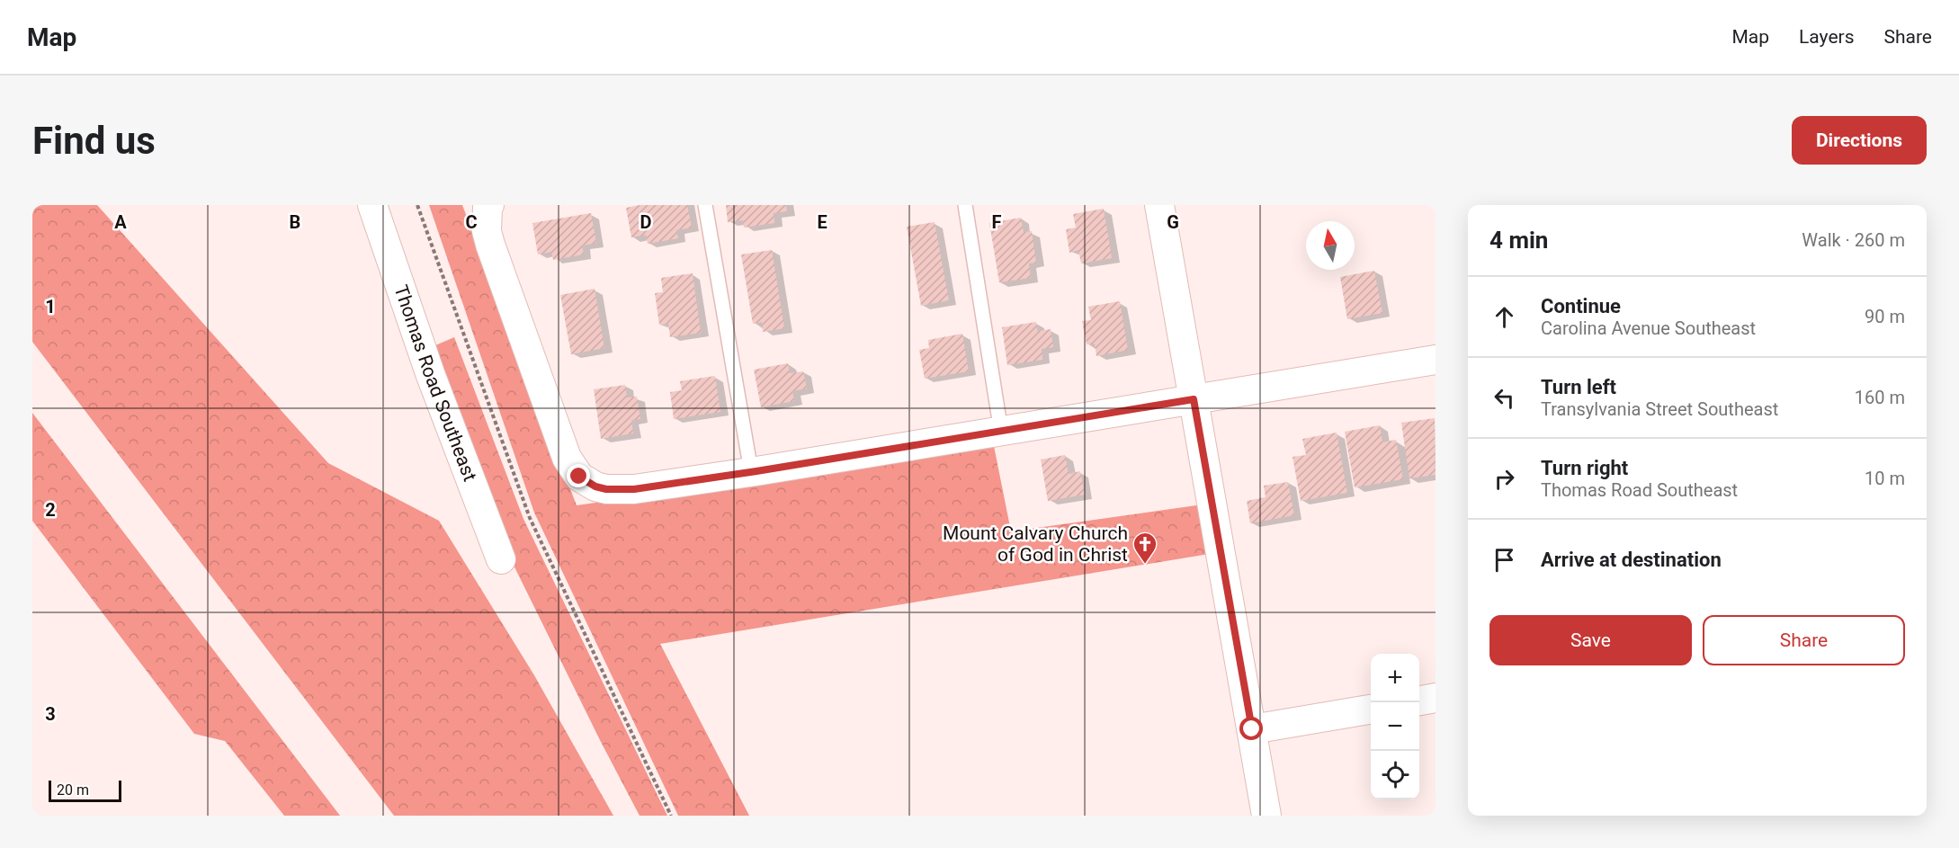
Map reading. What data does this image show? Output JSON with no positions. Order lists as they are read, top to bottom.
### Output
{
  "streets": {
    "street": ["Thomas Road Southeast"]
  },
  "places": {
    "church": ["Mount Calvary Church of God in Christ"]
  },
  "scale_bar": "20 m",
  "north": "top",
  "page": {
    "header": "Map",
    "nav": ["Map", "Layers", "Share"],
    "buttons": [
      "Directions",
      ["Save", "Share"]
    ],
    "title": "Find us",
    "heading": ["4 min", "Walk · 260 m"],
    "list": [
      ["Continue", "Carolina Avenue Southeast", "90 m"],
      ["Turn left", "Transylvania Street Southeast", "160 m"],
      ["Turn right", "Thomas Road Southeast", "10 m"],
      "Arrive at destination"
    ],
    "map_buttons": ["+", "−"],
    "scale": "20 m"
  },
  "grid": {
    "columns": [
      "A",
      "B",
      "C",
      "D",
      "E",
      "F",
      "G"
    ],
    "rows": ["1", "2", "3"]
  }
}
